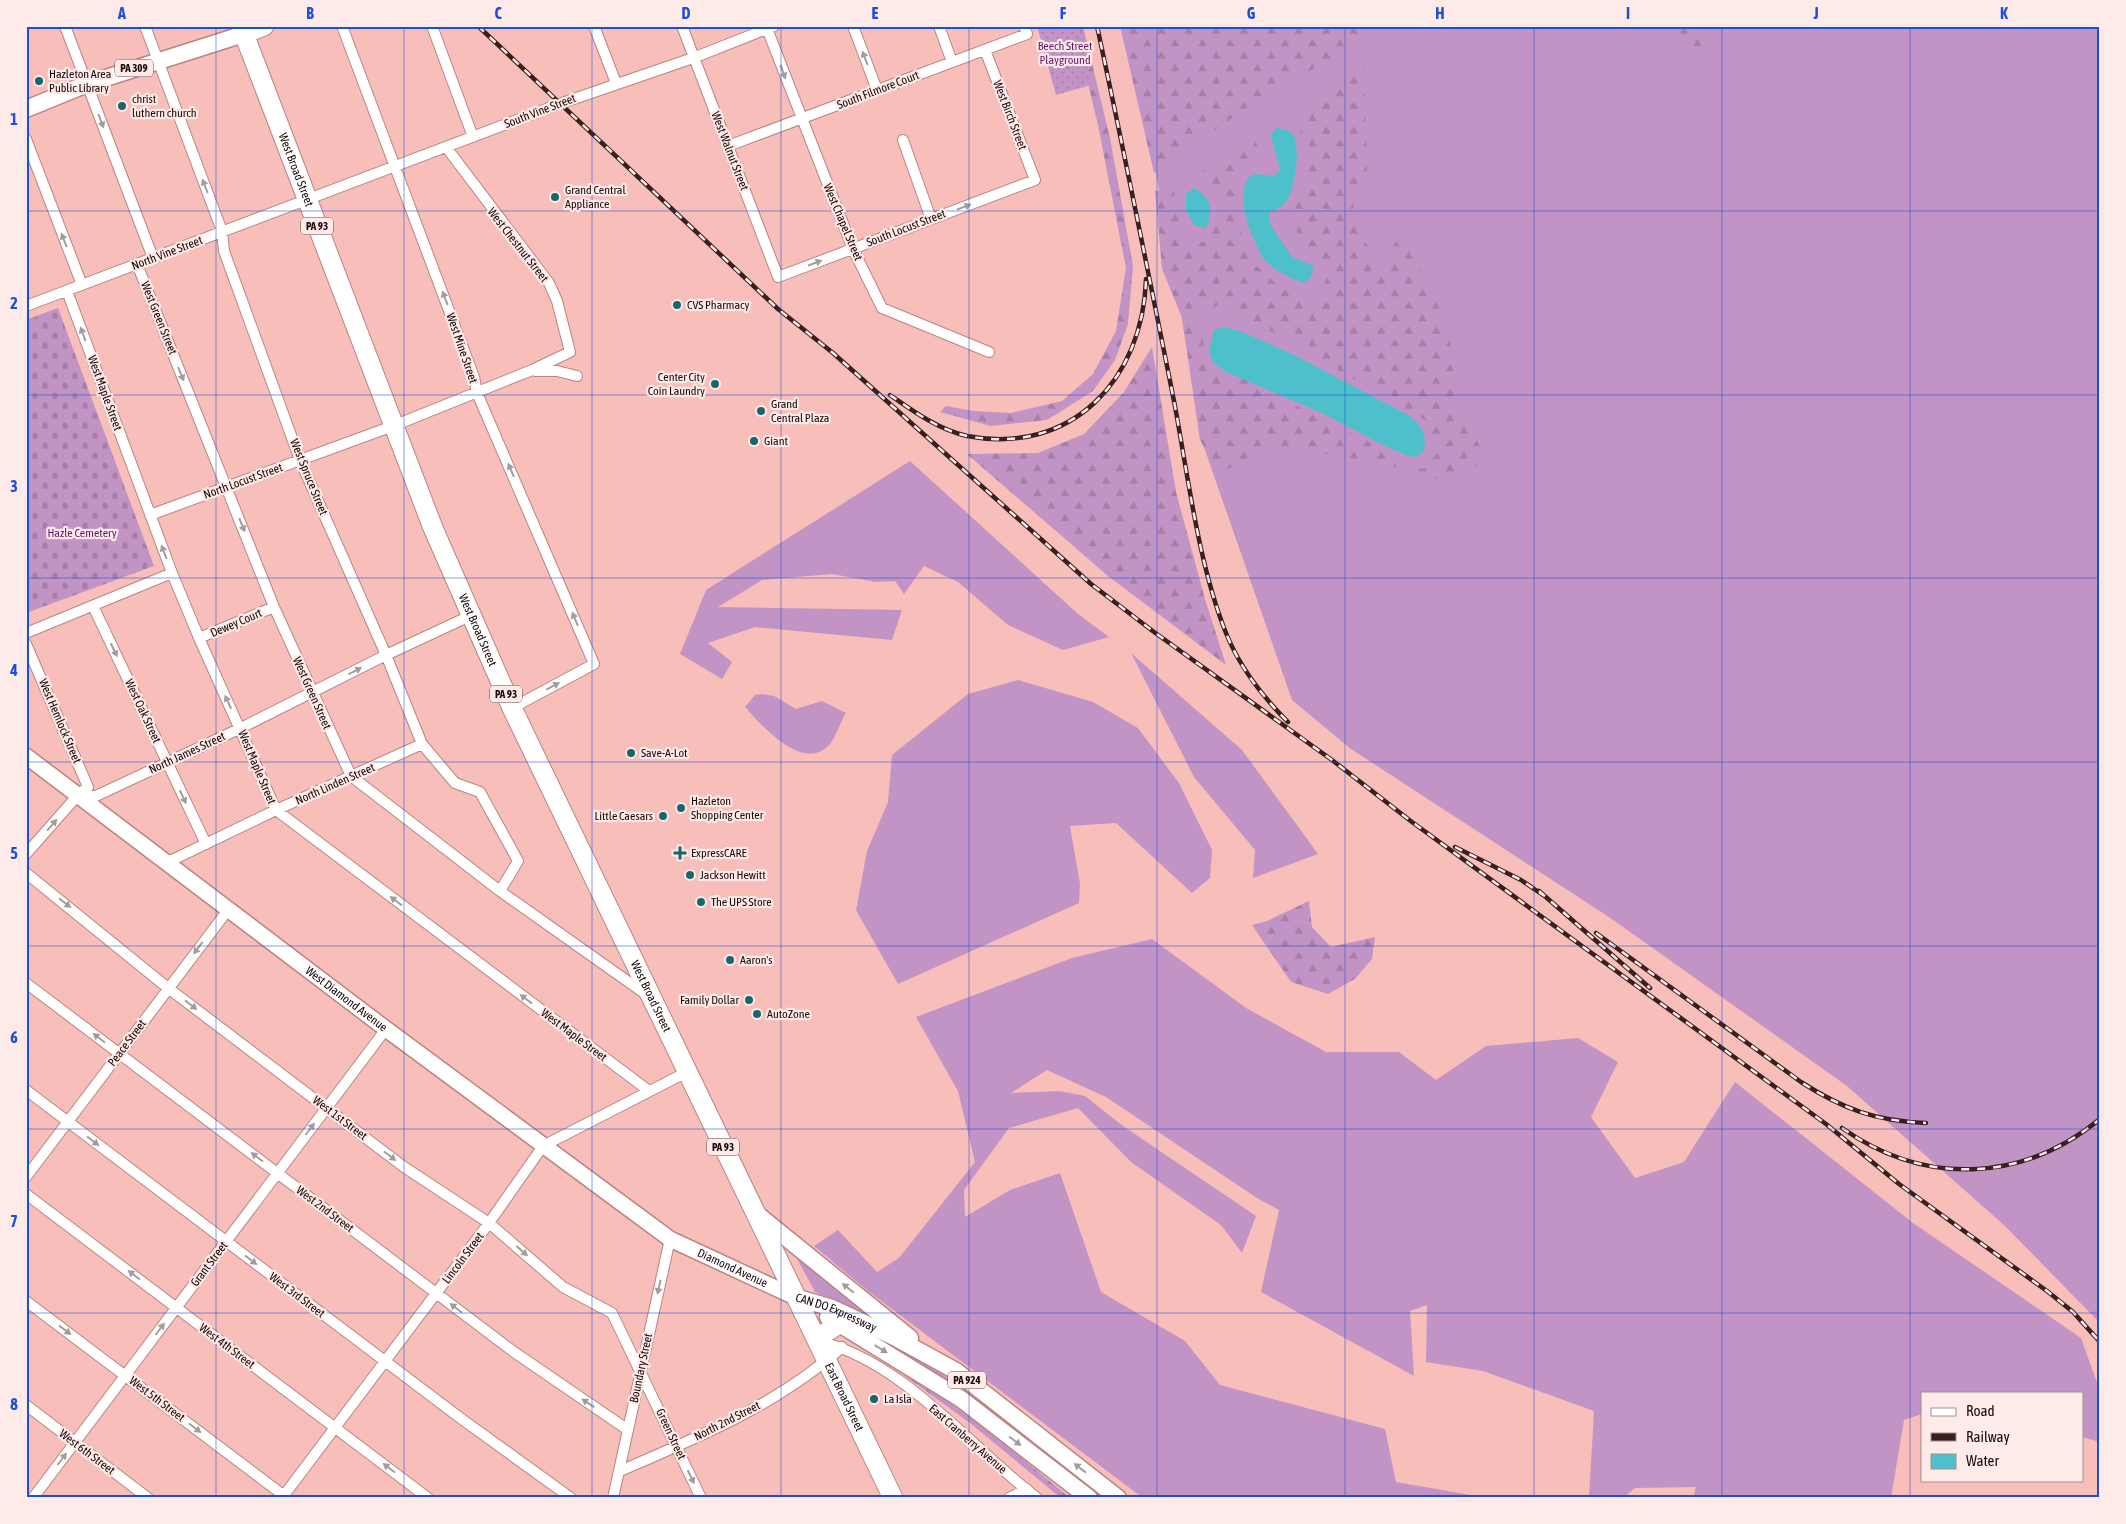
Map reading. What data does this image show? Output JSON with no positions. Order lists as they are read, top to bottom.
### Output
{
  "streets": {
    "highway": [
      "PA 309",
      "West Broad Street",
      "PA 93",
      "East Broad Street"
    ],
    "main road": ["CAN DO Expressway", "PA 924"],
    "street": [
      "South Filmore Court",
      "South Vine Street",
      "West Birch Street",
      "West Walnut Street",
      "West Chapel Street",
      "South Locust Street",
      "West Chestnut Street",
      "North Vine Street",
      "West Green Street",
      "West Mine Street",
      "West Maple Street",
      "West Spruce Street",
      "North Locust Street",
      "Dewey Court",
      "West Oak Street",
      "West Hemlock Street",
      "North James Street",
      "North Linden Street",
      "West Diamond Avenue",
      "Peace Street",
      "West 1st Street",
      "West 2nd Street",
      "Lincoln Street",
      "Grant Street",
      "Diamond Avenue",
      "West 3rd Street",
      "West 4th Street",
      "Boundary Street",
      "West 5th Street",
      "North 2nd Street",
      "Green Street",
      "East Cranberry Avenue",
      "West 6th Street"
    ]
  },
  "crossings": [
    ["PA 309", "West Broad Street"],
    ["PA 309", "West Spruce Street"],
    ["South Filmore Court", "West Birch Street"],
    ["South Filmore Court", "West Walnut Street"],
    ["South Filmore Court", "West Chapel Street"],
    ["South Vine Street", "West Walnut Street"],
    ["South Vine Street", "West Broad Street"],
    ["South Vine Street", "West Chapel Street"],
    ["South Vine Street", "West Chestnut Street"],
    ["South Vine Street", "North Vine Street"],
    ["South Vine Street", "West Mine Street"],
    ["West Birch Street", "South Locust Street"],
    ["West Walnut Street", "South Locust Street"],
    ["West Broad Street", "North Vine Street"],
    ["West Broad Street", "West Green Street"],
    ["West Broad Street", "West Mine Street"],
    ["West Broad Street", "North Locust Street"],
    ["West Broad Street", "North James Street"],
    ["West Broad Street", "Lincoln Street"],
    ["West Broad Street", "Diamond Avenue"],
    ["West Broad Street", "CAN DO Expressway"],
    ["West Broad Street", "East Broad Street"],
    ["West Chapel Street", "South Locust Street"],
    ["North Vine Street", "West Green Street"],
    ["North Vine Street", "West Maple Street"],
    ["North Vine Street", "West Spruce Street"],
    ["West Green Street", "West Spruce Street"],
    ["West Green Street", "North Locust Street"],
    ["West Green Street", "Dewey Court"],
    ["West Green Street", "North James Street"],
    ["West Green Street", "North Linden Street"],
    ["West Maple Street", "North Locust Street"],
    ["West Maple Street", "Dewey Court"],
    ["West Maple Street", "North James Street"],
    ["West Maple Street", "North Linden Street"],
    ["West Maple Street", "Lincoln Street"],
    ["West Spruce Street", "North Locust Street"],
    ["West Spruce Street", "North James Street"],
    ["West Spruce Street", "North Linden Street"],
    ["West Oak Street", "North James Street"],
    ["West Oak Street", "North Linden Street"],
    ["West Hemlock Street", "North James Street"],
    ["West Hemlock Street", "West Diamond Avenue"],
    ["North James Street", "West Diamond Avenue"],
    ["North Linden Street", "West Diamond Avenue"],
    ["West Diamond Avenue", "Peace Street"],
    ["West Diamond Avenue", "Lincoln Street"],
    ["West Diamond Avenue", "Grant Street"],
    ["West Diamond Avenue", "Diamond Avenue"],
    ["West Diamond Avenue", "Boundary Street"],
    ["Peace Street", "West 1st Street"],
    ["Peace Street", "West 2nd Street"],
    ["Peace Street", "West 3rd Street"],
    ["West 1st Street", "Lincoln Street"],
    ["West 1st Street", "Grant Street"],
    ["West 1st Street", "Boundary Street"],
    ["West 1st Street", "Green Street"],
    ["West 2nd Street", "Lincoln Street"],
    ["West 2nd Street", "Grant Street"],
    ["West 2nd Street", "Boundary Street"],
    ["Lincoln Street", "West 3rd Street"],
    ["Lincoln Street", "West 4th Street"],
    ["Lincoln Street", "West 5th Street"],
    ["Grant Street", "West 3rd Street"],
    ["Grant Street", "West 4th Street"],
    ["Grant Street", "West 5th Street"],
    ["Grant Street", "West 6th Street"],
    ["Diamond Avenue", "CAN DO Expressway"],
    ["Diamond Avenue", "Boundary Street"],
    ["Diamond Avenue", "East Broad Street"],
    ["CAN DO Expressway", "East Broad Street"],
    ["Boundary Street", "North 2nd Street"],
    ["Boundary Street", "Green Street"],
    ["East Broad Street", "North 2nd Street"],
    ["East Broad Street", "East Cranberry Avenue"],
    ["North 2nd Street", "Green Street"],
    ["North 2nd Street", "East Cranberry Avenue"]
  ],
  "one_way": [
    "South Locust Street",
    "West Green Street",
    "West Mine Street",
    "West Maple Street",
    "West Oak Street",
    "West 1st Street",
    "West 2nd Street",
    "Grant Street",
    "West 3rd Street",
    "West 4th Street",
    "Boundary Street",
    "West 5th Street",
    "Green Street"
  ],
  "parks": ["Beech Street Playground", "Hazle Cemetery"],
  "places": {
    "other": [
      "Hazleton Area Public Library",
      "christ luthern church",
      "Grand Central Appliance",
      "CVS Pharmacy",
      "Center City Coin Laundry",
      "Grand Central Plaza",
      "Giant",
      "Save-A-Lot",
      "Hazleton Shopping Center",
      "Little Caesars",
      "Jackson Hewitt",
      "The UPS Store",
      "Aaron's",
      "Family Dollar",
      "AutoZone",
      "La Isla"
    ],
    "health": ["ExpressCARE"]
  },
  "legend": ["Road", "Railway", "Water"],
  "grid": {
    "columns": [
      "A",
      "B",
      "C",
      "D",
      "E",
      "F",
      "G",
      "H",
      "I",
      "J",
      "K"
    ],
    "rows": [
      "1",
      "2",
      "3",
      "4",
      "5",
      "6",
      "7",
      "8"
    ]
  }
}
